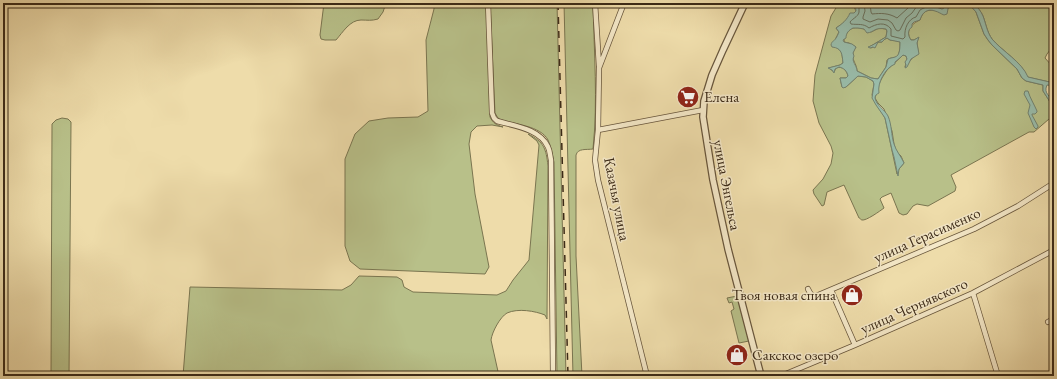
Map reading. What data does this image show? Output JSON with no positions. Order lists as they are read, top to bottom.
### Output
{
  "streets": {
    "street": [
      "улица Энгельса",
      "Казачья улица",
      "улица Герасименко",
      "улица Чернявского"
    ]
  },
  "places": {
    "supermarket": ["Елена"],
    "shop": ["Твоя новая спина", "Сакское озеро"]
  }
}
